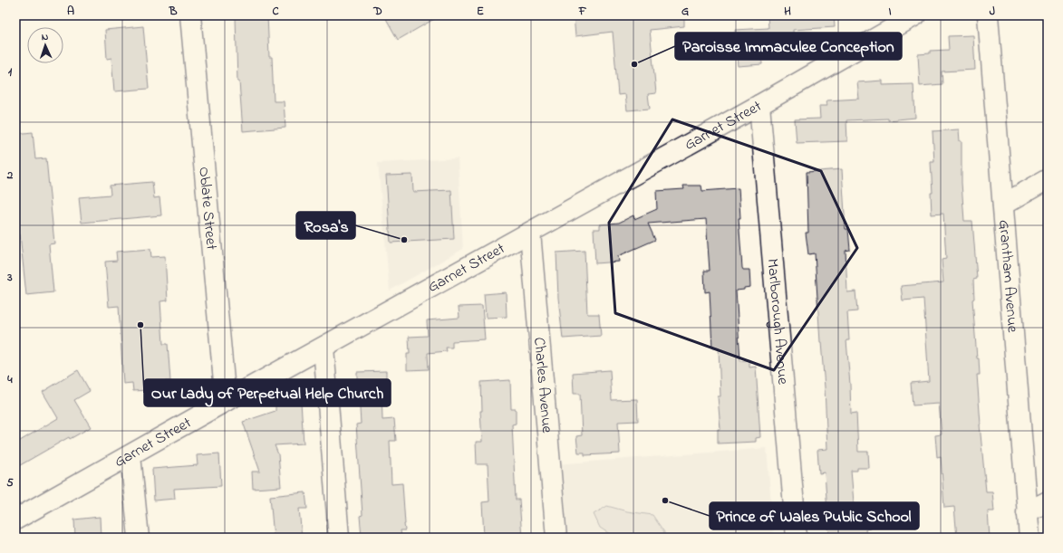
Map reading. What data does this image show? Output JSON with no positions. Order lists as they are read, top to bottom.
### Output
{
  "streets": {
    "street": [
      "Garnet Street",
      "Oblate Street",
      "Grantham Avenue",
      "Marlborough Avenue",
      "Charles Avenue"
    ]
  },
  "crossings": [
    ["Garnet Street", "Oblate Street"],
    ["Garnet Street", "Marlborough Avenue"],
    ["Garnet Street", "Charles Avenue"]
  ],
  "places": [
    "Paroisse Immaculee Conception",
    "Rosa's",
    "Our Lady of Perpetual Help Church",
    "Prince of Wales Public School"
  ],
  "north": "top",
  "grid": {
    "columns": [
      "A",
      "B",
      "C",
      "D",
      "E",
      "F",
      "G",
      "H",
      "I",
      "J"
    ],
    "rows": [
      "1",
      "2",
      "3",
      "4",
      "5"
    ]
  }
}
